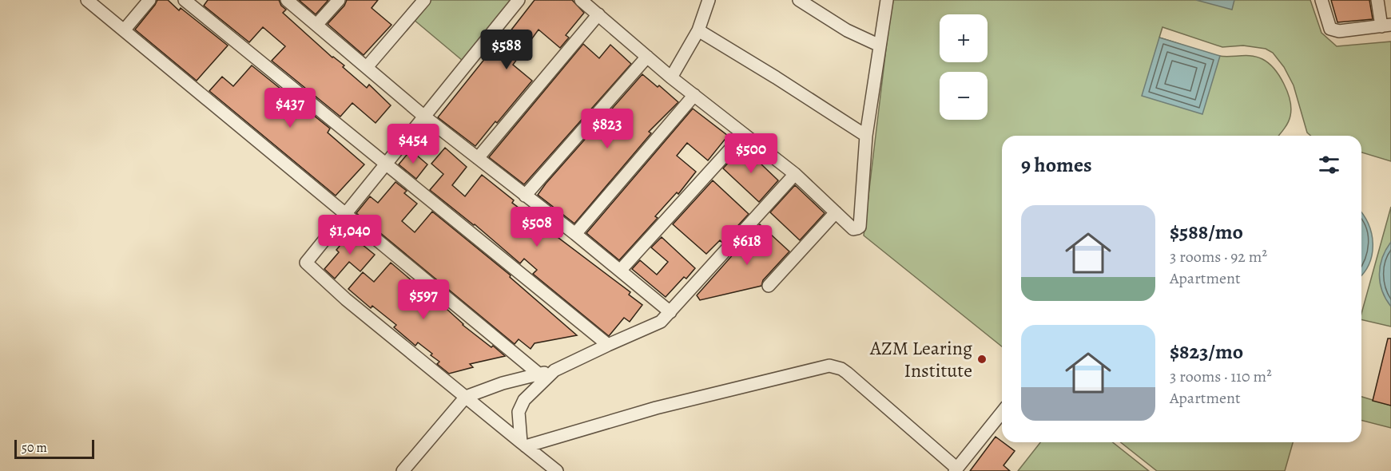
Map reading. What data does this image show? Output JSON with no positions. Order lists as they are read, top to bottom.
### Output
{
  "places": ["AZM Learing Institute"],
  "scale_bar": "50 m",
  "page": {
    "map_buttons": ["+", "−"],
    "price": [
      "$588",
      "$437",
      "$823",
      "$454",
      "$500",
      "$508",
      "$1,040",
      "$618",
      "$597"
    ],
    "heading": "9 homes",
    "list": [
      {
        "name": "$588/mo",
        "note": "3 rooms · 92 m² · Apartment"
      },
      {
        "name": "$823/mo",
        "note": "3 rooms · 110 m² · Apartment"
      }
    ],
    "scale": "50 m"
  }
}
